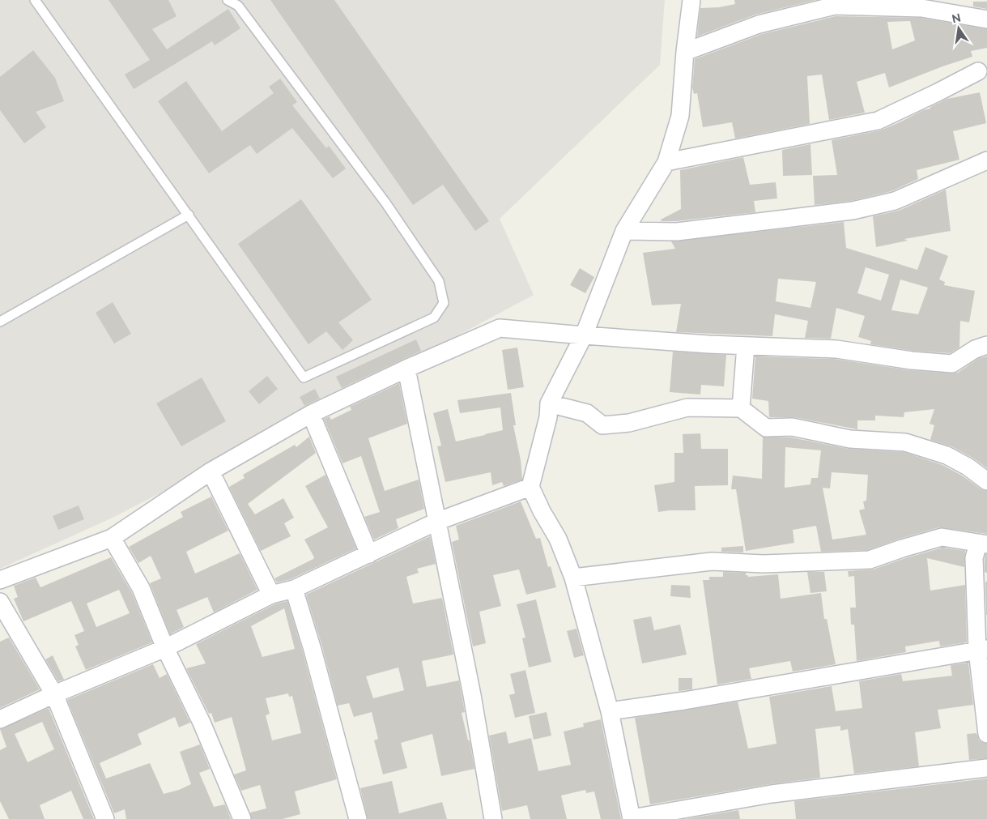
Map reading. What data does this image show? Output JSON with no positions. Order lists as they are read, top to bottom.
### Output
{
  "north": "top"
}
